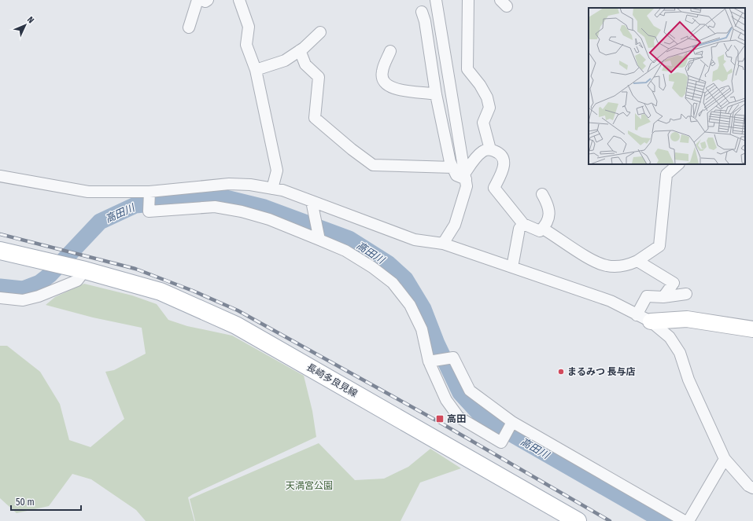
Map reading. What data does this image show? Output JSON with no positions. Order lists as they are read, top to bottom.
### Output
{
  "streets": {
    "main road": ["長崎多良見線"]
  },
  "water": ["高田川"],
  "parks": ["天満宮公園"],
  "places": {
    "other": ["まるみつ 長与店"],
    "transit": ["高田"]
  },
  "scale_bar": "50 m",
  "north": "top right"
}
